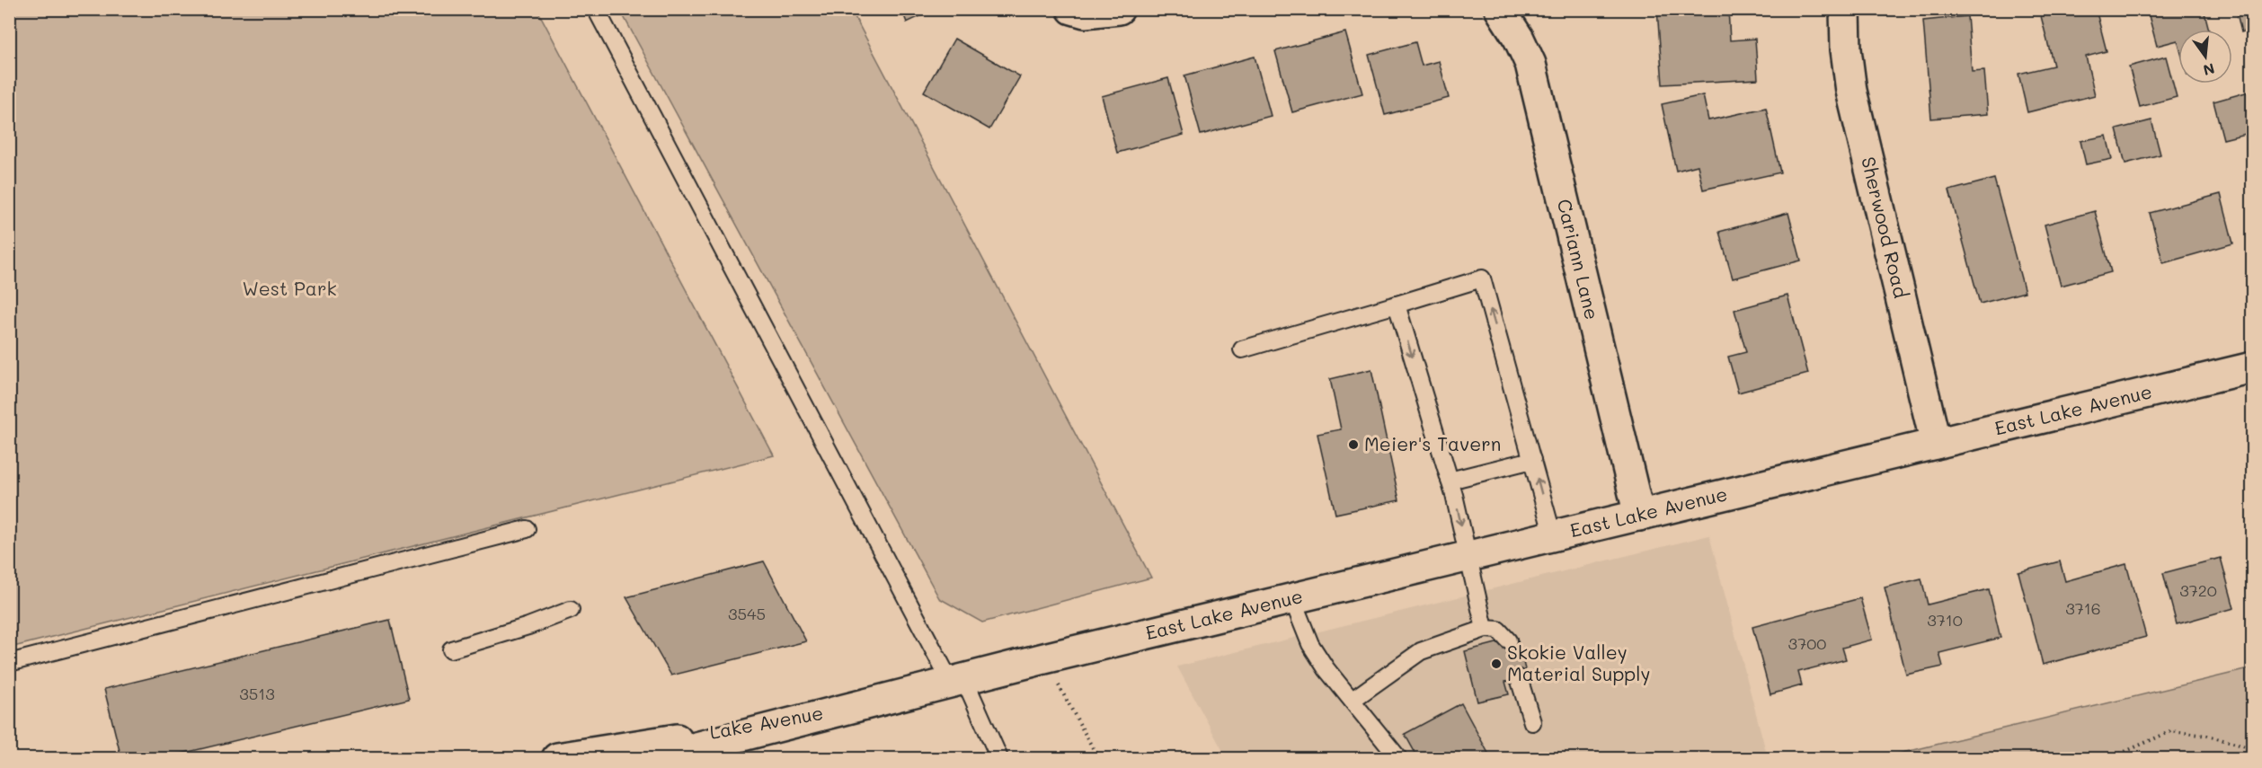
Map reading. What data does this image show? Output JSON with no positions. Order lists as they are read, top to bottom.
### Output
{
  "streets": {
    "main road": [
      "Sherwood Road",
      "Cariann Lane",
      "East Lake Avenue",
      "Lake Avenue"
    ]
  },
  "crossings": [
    ["Sherwood Road", "East Lake Avenue"],
    ["Cariann Lane", "East Lake Avenue"],
    ["East Lake Avenue", "Lake Avenue"]
  ],
  "parks": ["West Park"],
  "places": ["Meier's Tavern", "Skokie Valley Material Supply"],
  "house_numbers": [
    "3720",
    "3716",
    "3545",
    "3710",
    "3700",
    "3513"
  ],
  "north": "bottom"
}
